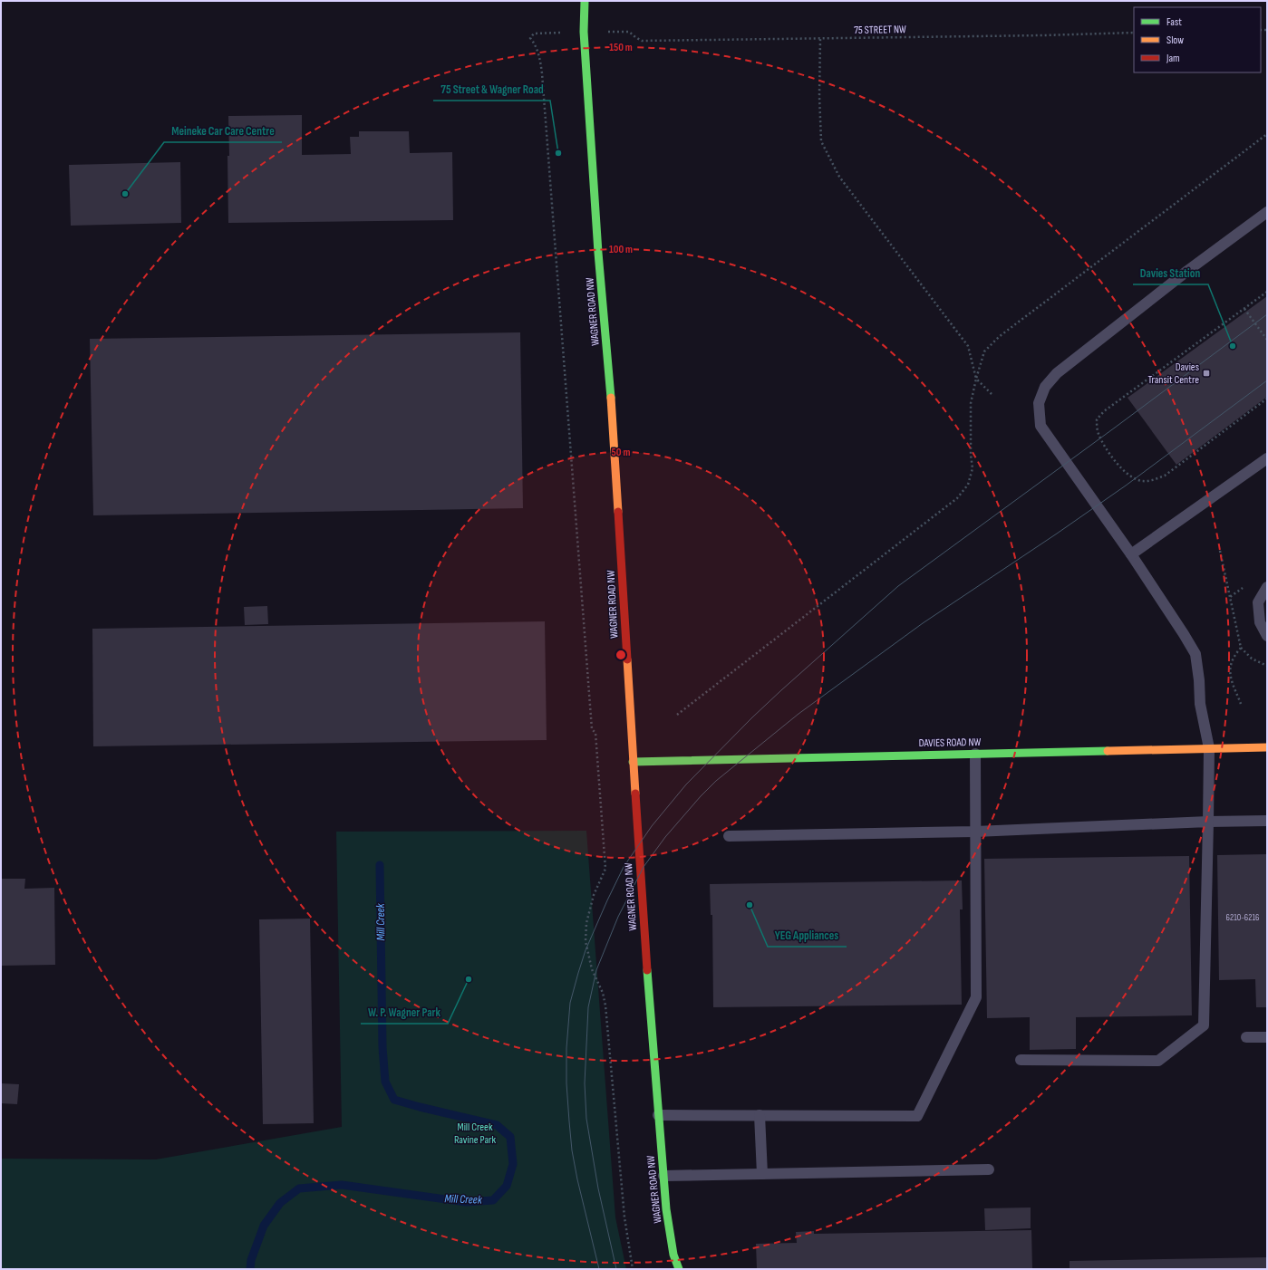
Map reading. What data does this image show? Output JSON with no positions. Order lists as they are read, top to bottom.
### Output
{
  "streets": {
    "street": ["WAGNER ROAD NW", "DAVIES ROAD NW"],
    "path": ["75 STREET NW"]
  },
  "crossings": [
    ["WAGNER ROAD NW", "DAVIES ROAD NW"]
  ],
  "water": ["Mill Creek"],
  "parks": ["Mill Creek Ravine Park"],
  "places": {
    "other": [
      "75 Street & Wagner Road",
      "Meineke Car Care Centre",
      "Davies Station",
      "YEG Appliances",
      "W. P. Wagner Park"
    ],
    "transit": ["Davies Transit Centre"]
  },
  "house_numbers": ["6210-6216"],
  "legend": ["Fast", "Slow", "Jam"],
  "rings": ["150 m", "100 m", "50 m"]
}
